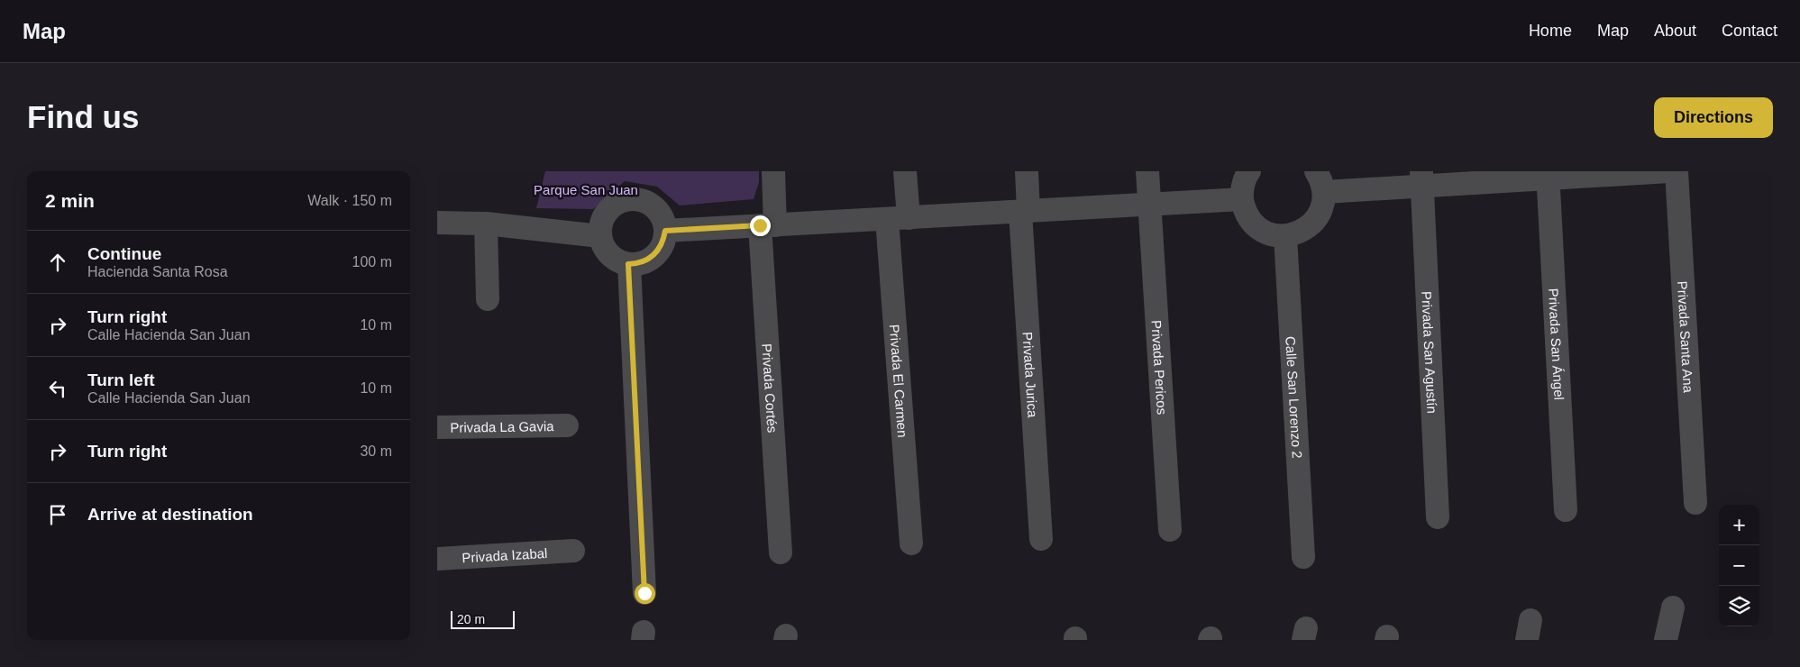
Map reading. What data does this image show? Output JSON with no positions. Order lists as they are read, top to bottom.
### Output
{
  "streets": {
    "street": [
      "Privada Santa Ana",
      "Privada San Ángel",
      "Privada San Agustín",
      "Privada Pericos",
      "Privada Jurica",
      "Privada El Carmen",
      "Privada Cortés",
      "Calle San Lorenzo 2",
      "Privada La Gavia",
      "Privada Izabal"
    ]
  },
  "parks": ["Parque San Juan"],
  "scale_bar": "20 m",
  "page": {
    "header": "Map",
    "nav": [
      "Home",
      "Map",
      "About",
      "Contact"
    ],
    "buttons": "Directions",
    "title": "Find us",
    "heading": ["2 min", "Walk · 150 m"],
    "list": [
      ["Continue", "Hacienda Santa Rosa", "100 m"],
      ["Turn right", "Calle Hacienda San Juan", "10 m"],
      ["Turn left", "Calle Hacienda San Juan", "10 m"],
      ["Turn right", "30 m"],
      "Arrive at destination"
    ],
    "map_buttons": ["+", "−"],
    "scale": "20 m"
  }
}
